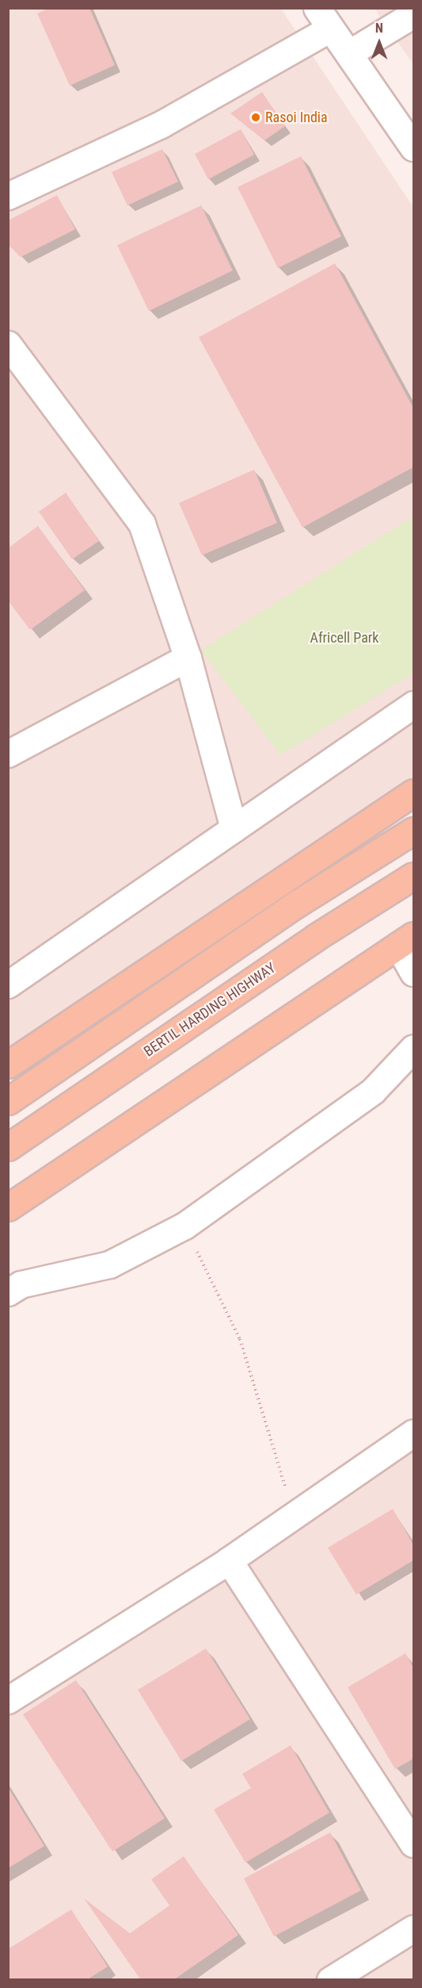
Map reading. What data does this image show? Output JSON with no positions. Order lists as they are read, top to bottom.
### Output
{
  "streets": {
    "main road": ["BERTIL HARDING HIGHWAY"]
  },
  "parks": ["Africell Park"],
  "places": ["Rasoi India"],
  "north": "top"
}
